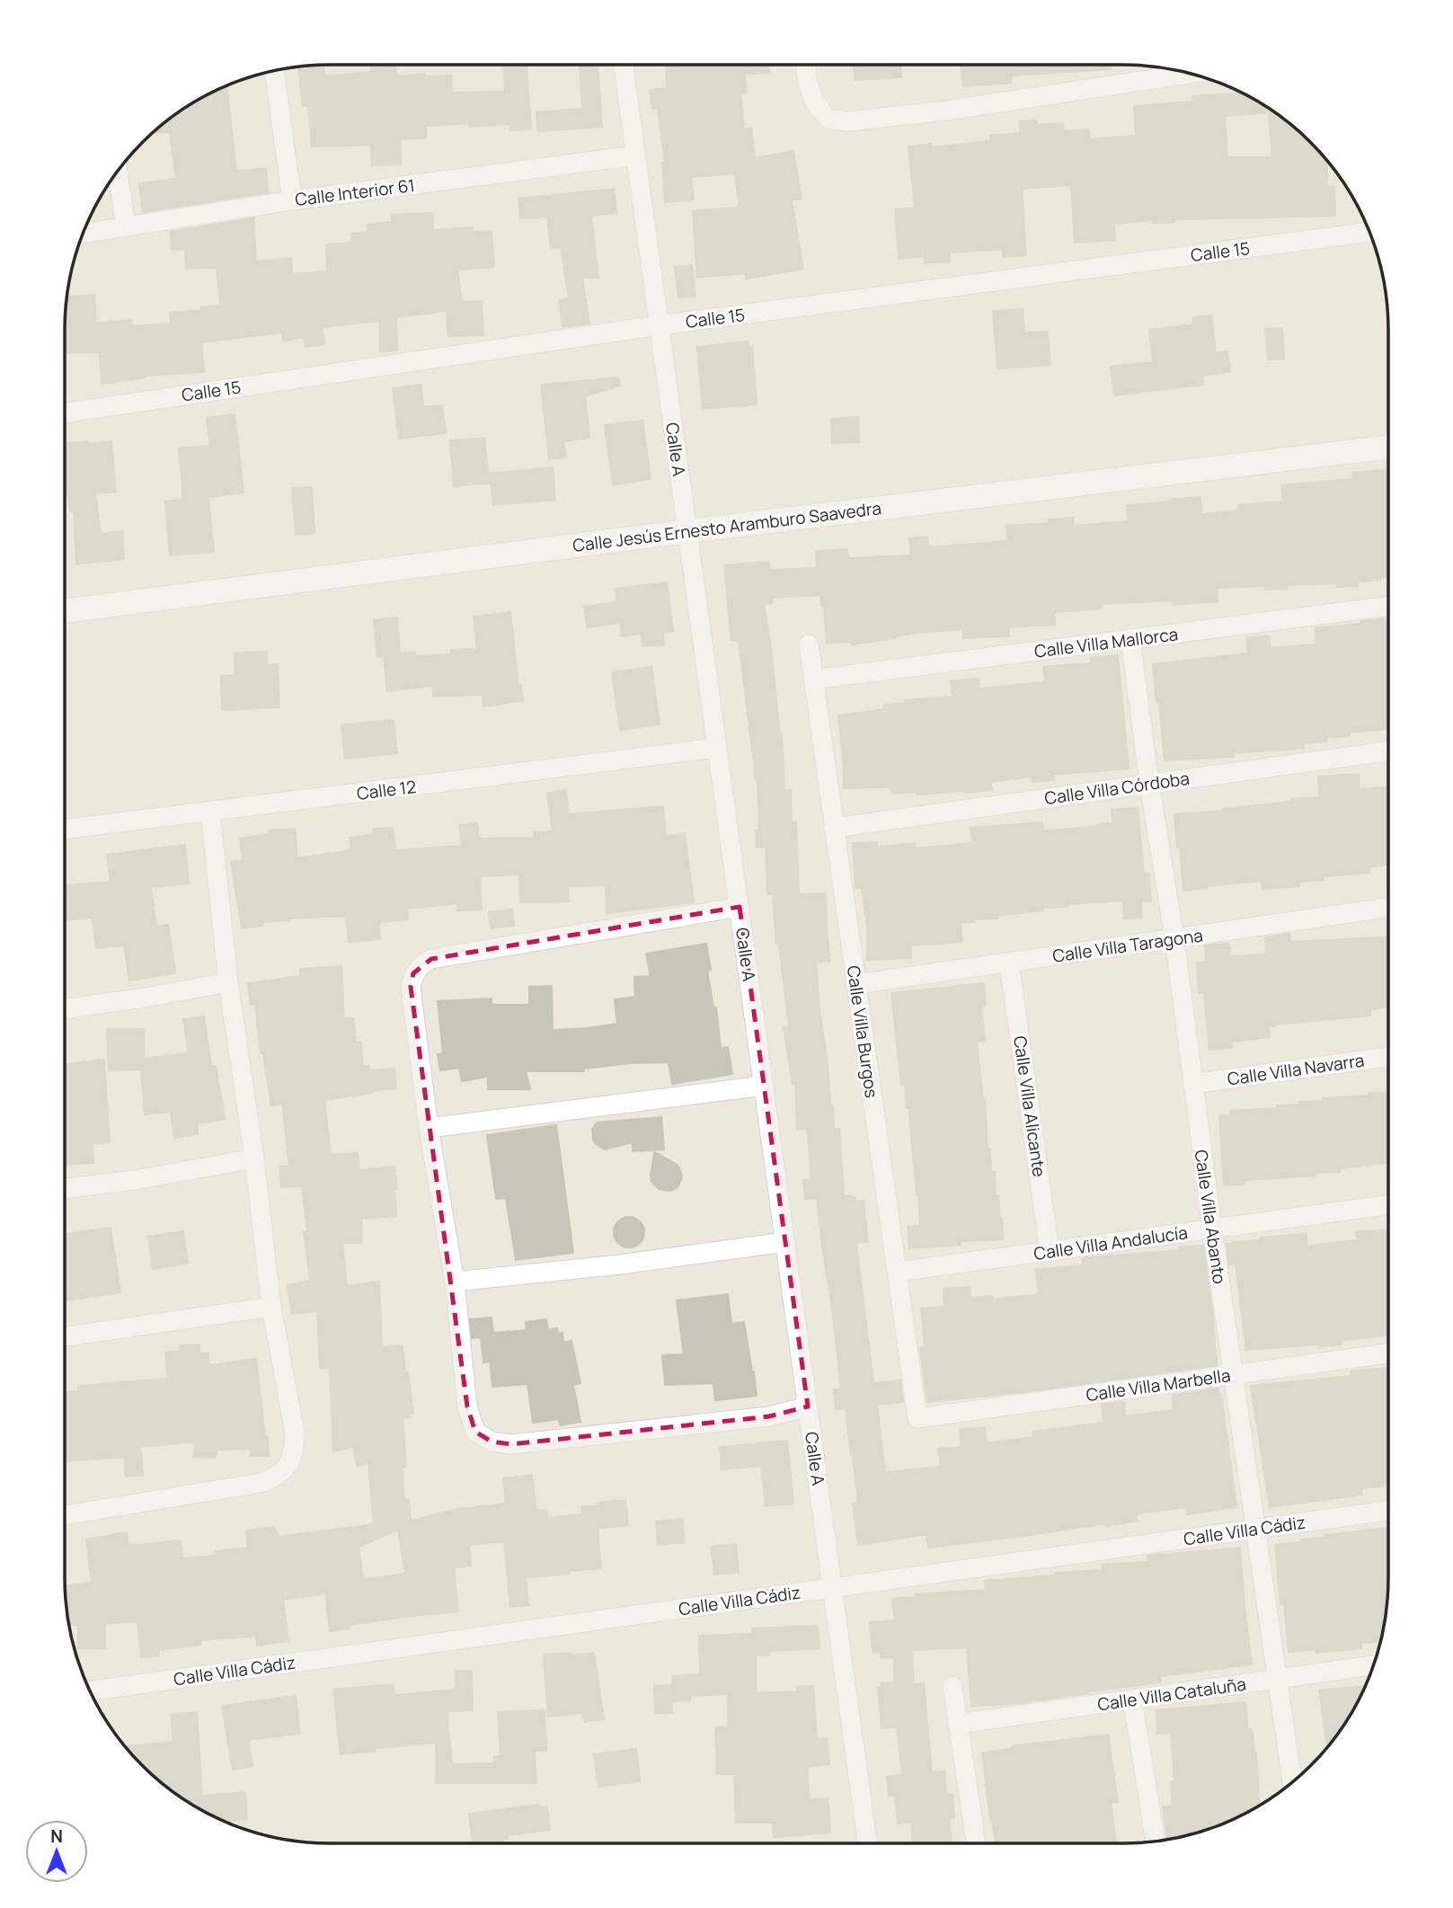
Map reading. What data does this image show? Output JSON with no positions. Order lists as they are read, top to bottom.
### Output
{
  "streets": {
    "street": [
      "Calle Interior 61",
      "Calle 15",
      "Calle A",
      "Calle Jesús Ernesto Aramburo Saavedra",
      "Calle Villa Mallorca",
      "Calle Villa Córdoba",
      "Calle 12",
      "Calle Villa Taragona",
      "Calle Villa Burgos",
      "Calle Villa Navarra",
      "Calle Villa Alicante",
      "Calle Villa Abanto",
      "Calle Villa Andalucía",
      "Calle Villa Marbella",
      "Calle Villa Cádiz",
      "Calle Villa Cataluña"
    ]
  },
  "crossings": [
    ["Calle Interior 61", "Calle A"],
    ["Calle 15", "Calle A"],
    ["Calle A", "Calle Jesús Ernesto Aramburo Saavedra"],
    ["Calle A", "Calle 12"],
    ["Calle A", "Calle Villa Cádiz"],
    ["Calle Villa Mallorca", "Calle Villa Burgos"],
    ["Calle Villa Mallorca", "Calle Villa Abanto"],
    ["Calle Villa Córdoba", "Calle Villa Burgos"],
    ["Calle Villa Córdoba", "Calle Villa Abanto"],
    ["Calle Villa Taragona", "Calle Villa Burgos"],
    ["Calle Villa Taragona", "Calle Villa Alicante"],
    ["Calle Villa Taragona", "Calle Villa Abanto"],
    ["Calle Villa Burgos", "Calle Villa Andalucía"],
    ["Calle Villa Burgos", "Calle Villa Marbella"],
    ["Calle Villa Navarra", "Calle Villa Abanto"],
    ["Calle Villa Alicante", "Calle Villa Andalucía"],
    ["Calle Villa Abanto", "Calle Villa Andalucía"],
    ["Calle Villa Abanto", "Calle Villa Marbella"],
    ["Calle Villa Abanto", "Calle Villa Cádiz"],
    ["Calle Villa Abanto", "Calle Villa Cataluña"]
  ],
  "north": "top"
}
